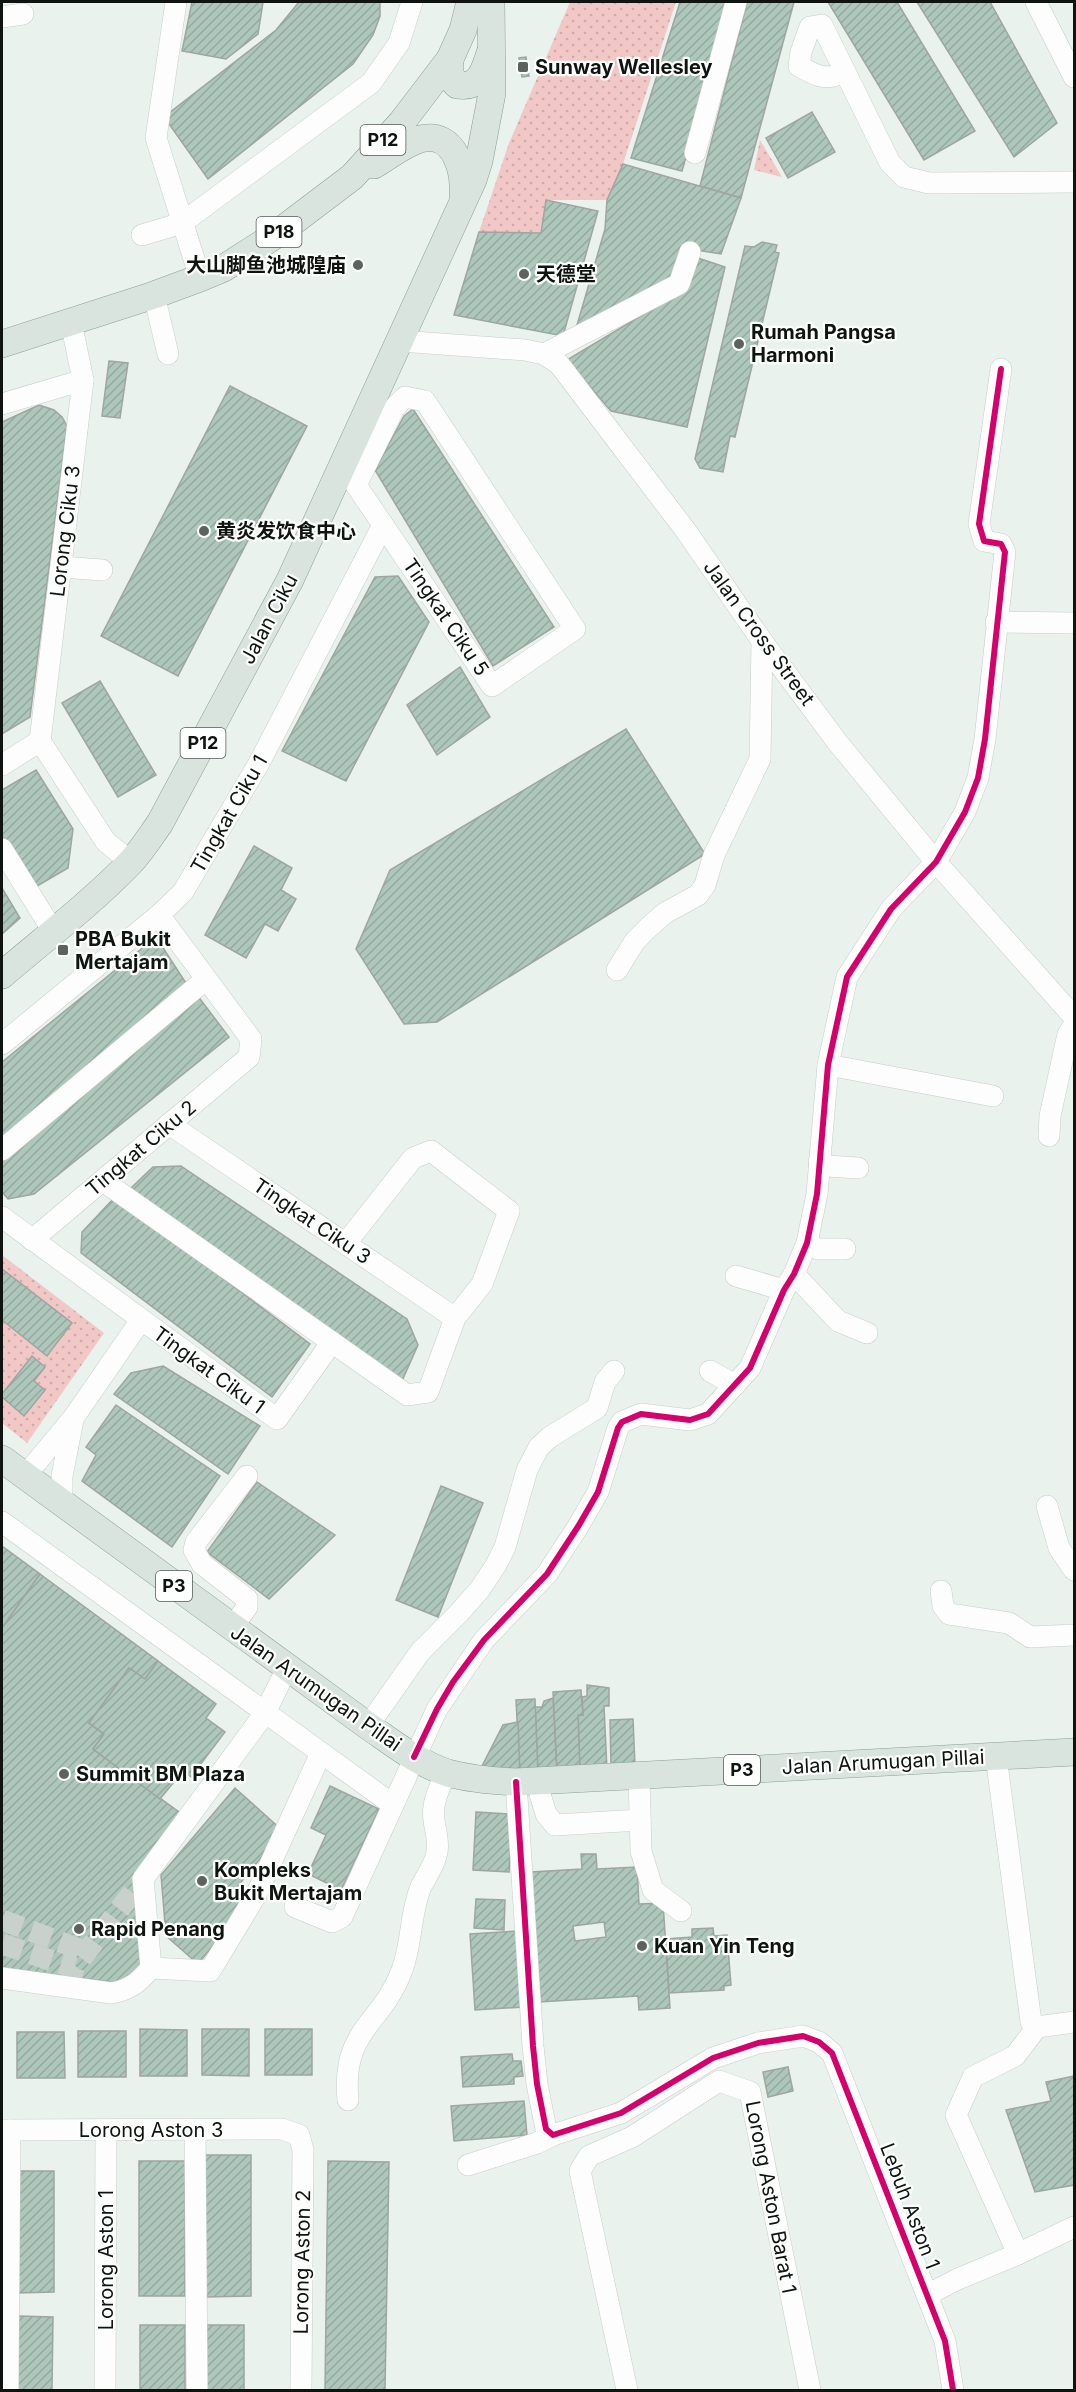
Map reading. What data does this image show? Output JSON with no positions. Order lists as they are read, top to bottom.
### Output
{
  "streets": {
    "main road": [
      "P12",
      "P18",
      "Jalan Ciku",
      "P3",
      "Jalan Arumugan Pillai"
    ],
    "street": [
      "Lorong Ciku 3",
      "Tingkat Ciku 5",
      "Jalan Cross Street",
      "Tingkat Ciku 1",
      "Tingkat Ciku 2",
      "Tingkat Ciku 3",
      "Lorong Aston 3",
      "Lorong Aston Barat 1",
      "Lebuh Aston 1",
      "Lorong Aston 1",
      "Lorong Aston 2"
    ]
  },
  "crossings": [
    ["P12", "P18"],
    ["P12", "Jalan Ciku"],
    ["P18", "Lorong Ciku 3"],
    ["Tingkat Ciku 5", "Jalan Ciku"],
    ["Tingkat Ciku 5", "Tingkat Ciku 1"],
    ["Tingkat Ciku 1", "Tingkat Ciku 2"],
    ["Tingkat Ciku 1", "Jalan Arumugan Pillai"],
    ["Tingkat Ciku 2", "Tingkat Ciku 3"],
    ["Lorong Aston 3", "Lorong Aston 1"],
    ["Lorong Aston 3", "Lorong Aston 2"]
  ],
  "places": {
    "transit": ["Sunway Wellesley", "PBA Bukit Mertajam"],
    "other": [
      "大山脚鱼池城隍庙",
      "天德堂",
      "Rumah Pangsa Harmoni",
      "黄炎发饮食中心",
      "Summit BM Plaza",
      "Kompleks Bukit Mertajam",
      "Rapid Penang",
      "Kuan Yin Teng"
    ]
  }
}
